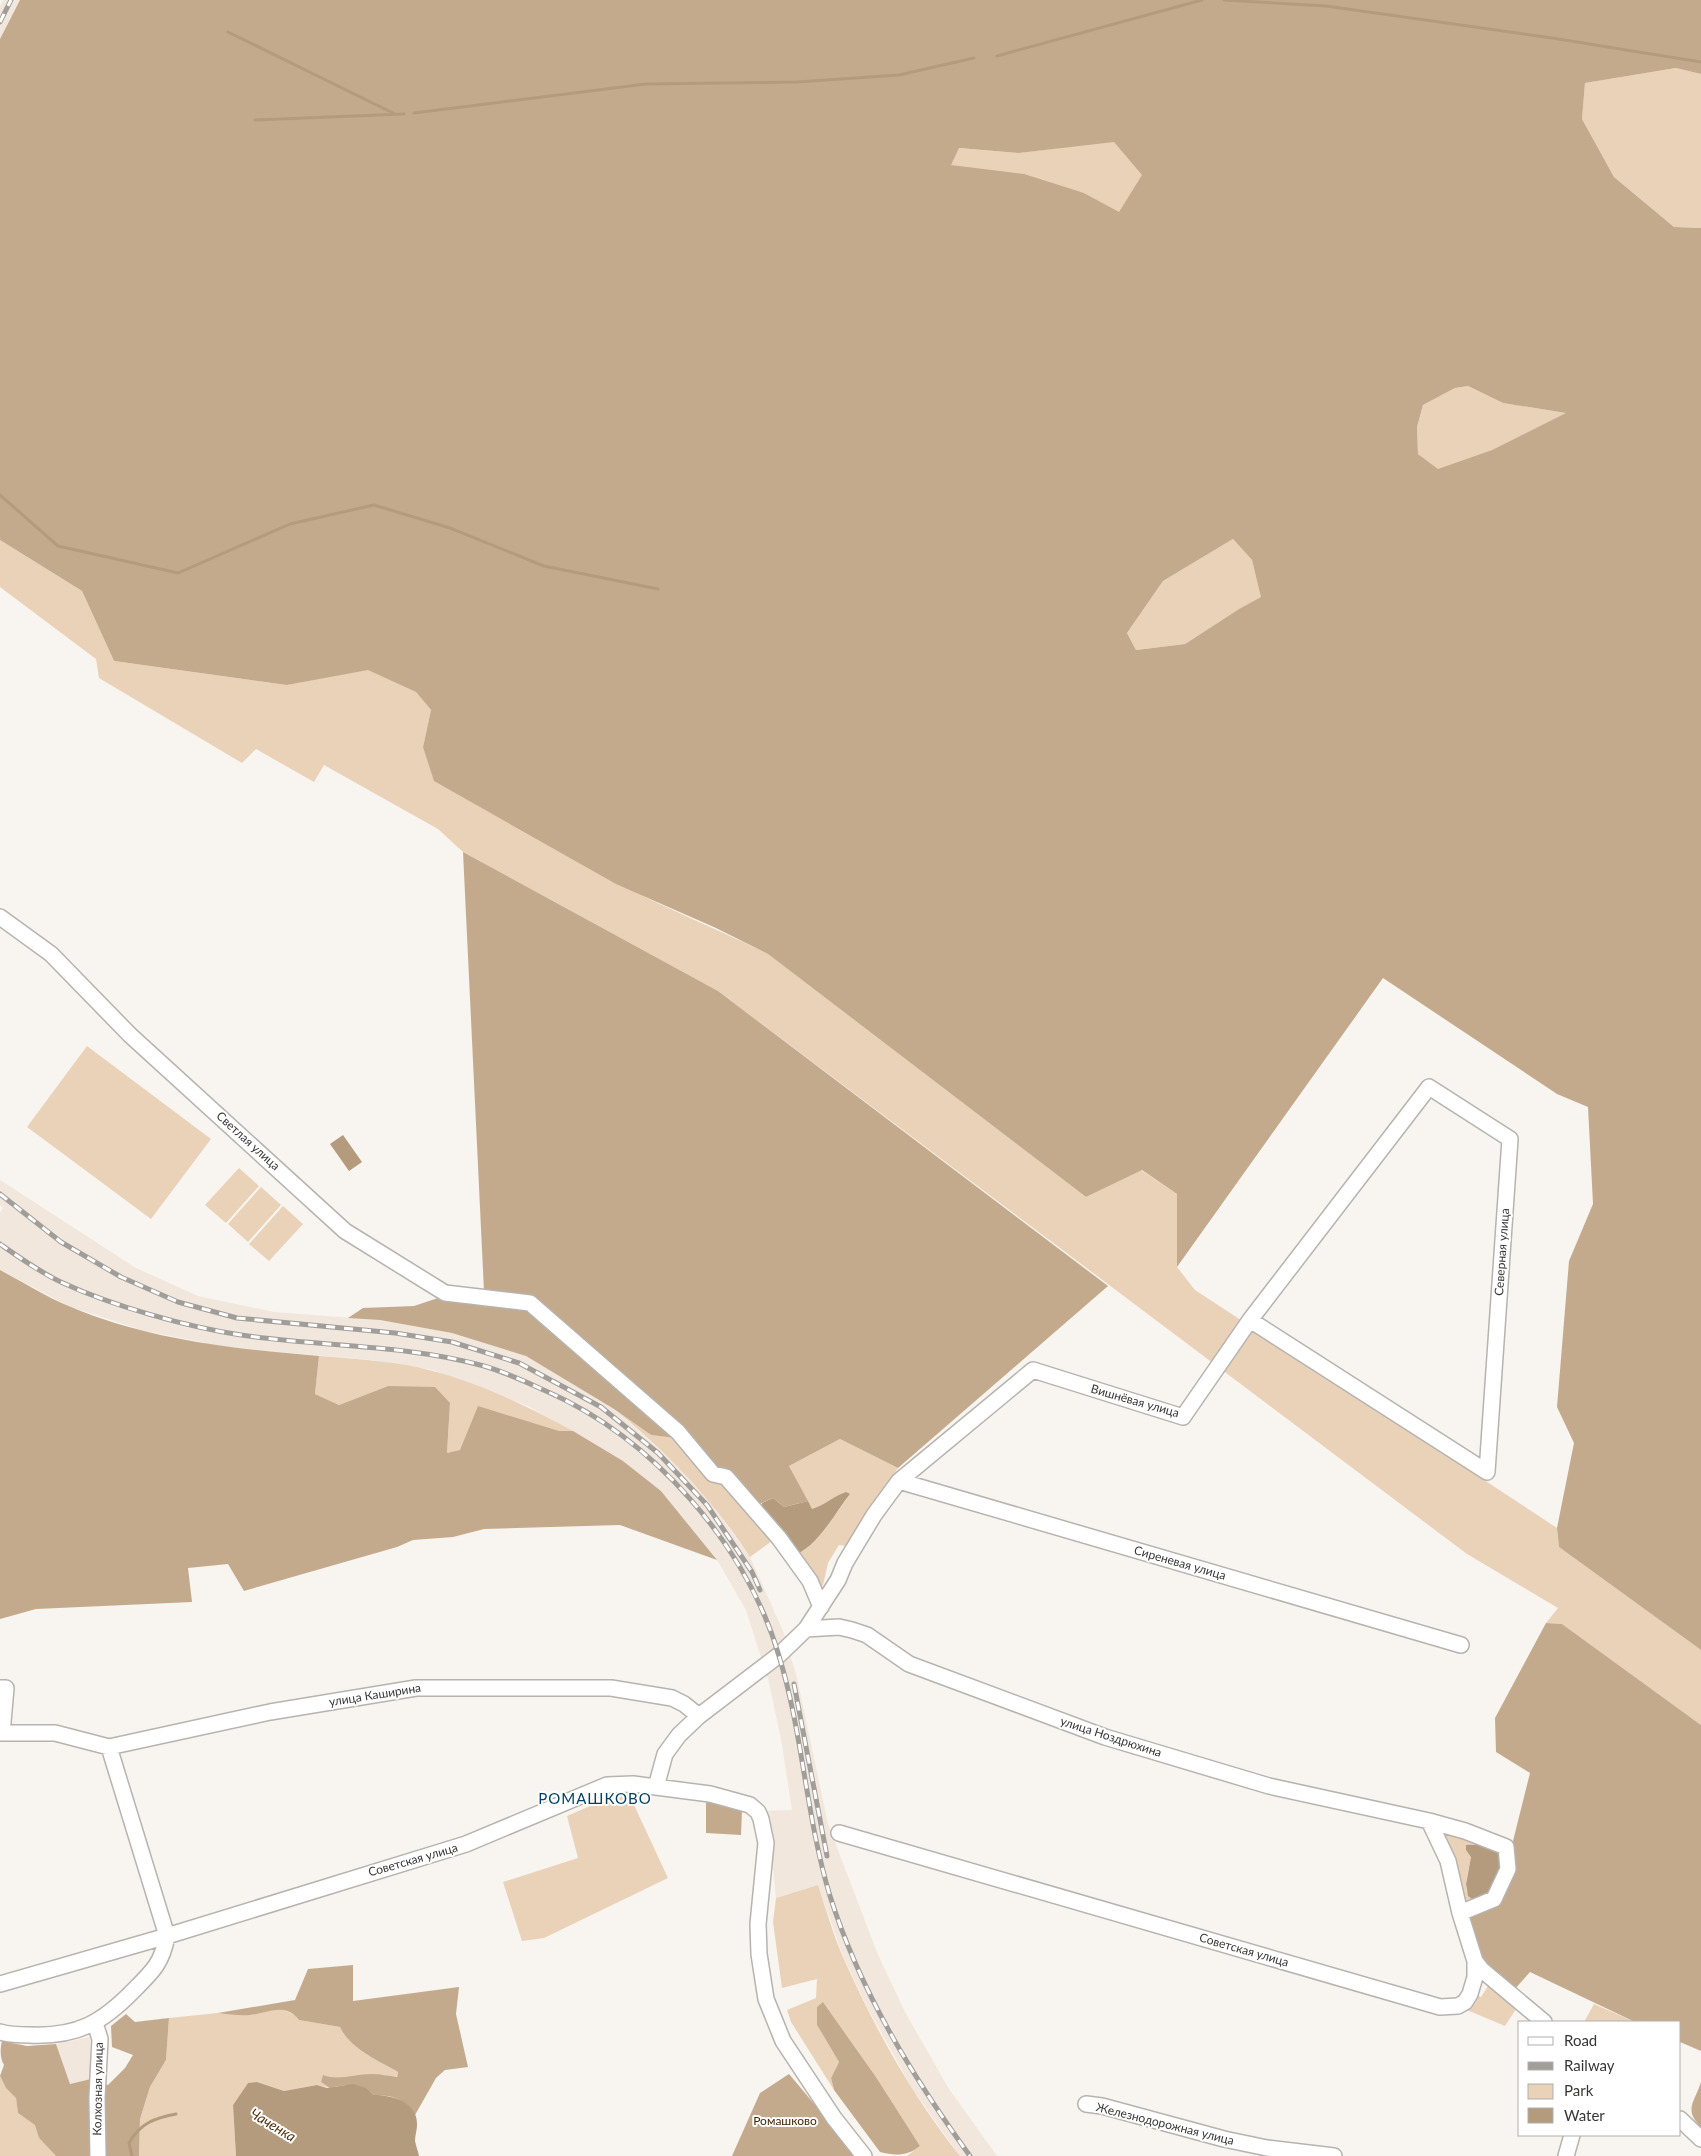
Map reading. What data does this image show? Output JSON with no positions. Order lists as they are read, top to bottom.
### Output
{
  "streets": {
    "street": [
      "Светлая улица",
      "Северная улица",
      "Вишнёвая улица",
      "Сиреневая улица",
      "улица Каширина",
      "улица Ноздрюхина",
      "Советская улица",
      "Колхозная улица",
      "Железнодорожная улица"
    ]
  },
  "crossings": [
    ["Северная улица", "Вишнёвая улица"],
    ["Вишнёвая улица", "Сиреневая улица"],
    ["улица Ноздрюхина", "Советская улица"]
  ],
  "districts": ["РОМАШКОВО"],
  "water": ["Чаченка"],
  "parks": ["Ромашково"],
  "legend": [
    "Road",
    "Railway",
    "Park",
    "Water"
  ]
}
